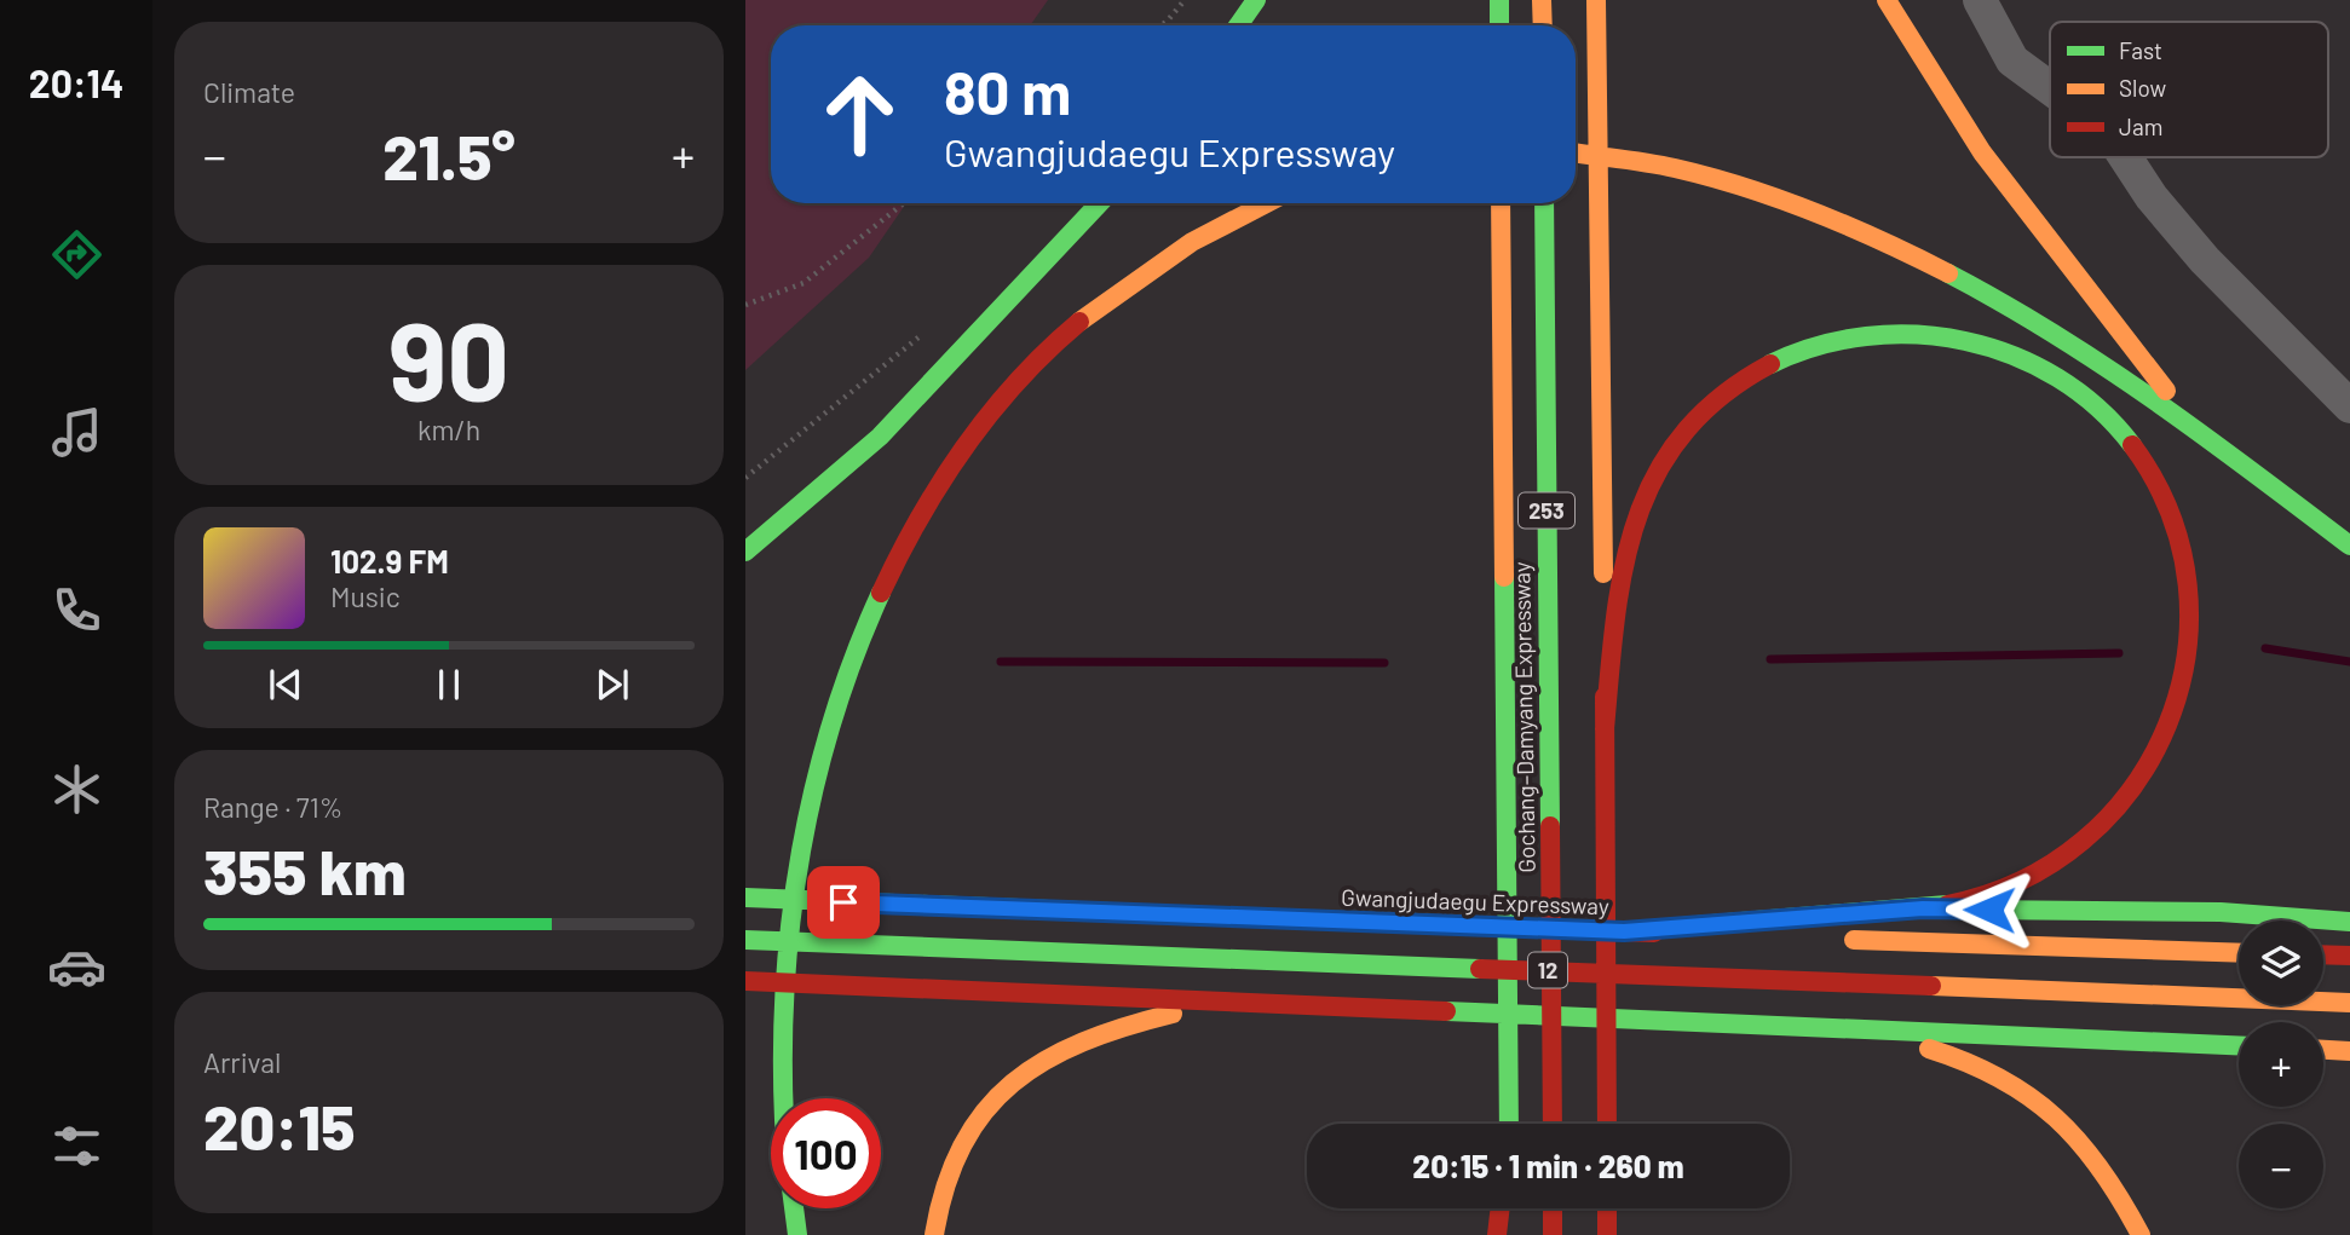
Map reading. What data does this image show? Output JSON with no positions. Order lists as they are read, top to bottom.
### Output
{
  "streets": {
    "highway": [
      "253",
      "Gochang–Damyang Expressway",
      "Gwangjudaegu Expressway",
      "12"
    ]
  },
  "legend": ["Fast", "Slow", "Jam"],
  "page": {
    "tabs": "20:14",
    "tile": [
      "Climate",
      ["90", "km/h"],
      ["Range · 71%", "355 km"],
      ["Arrival", "20:15"]
    ],
    "turn": ["80 m", "Gwangjudaegu Expressway"],
    "heat": ["−", "21.5°", "+"],
    "song": ["102.9 FM", "Music"],
    "map_buttons": ["+", "−"],
    "limit": "100",
    "trip": "20:15 · 1 min · 260 m"
  }
}
